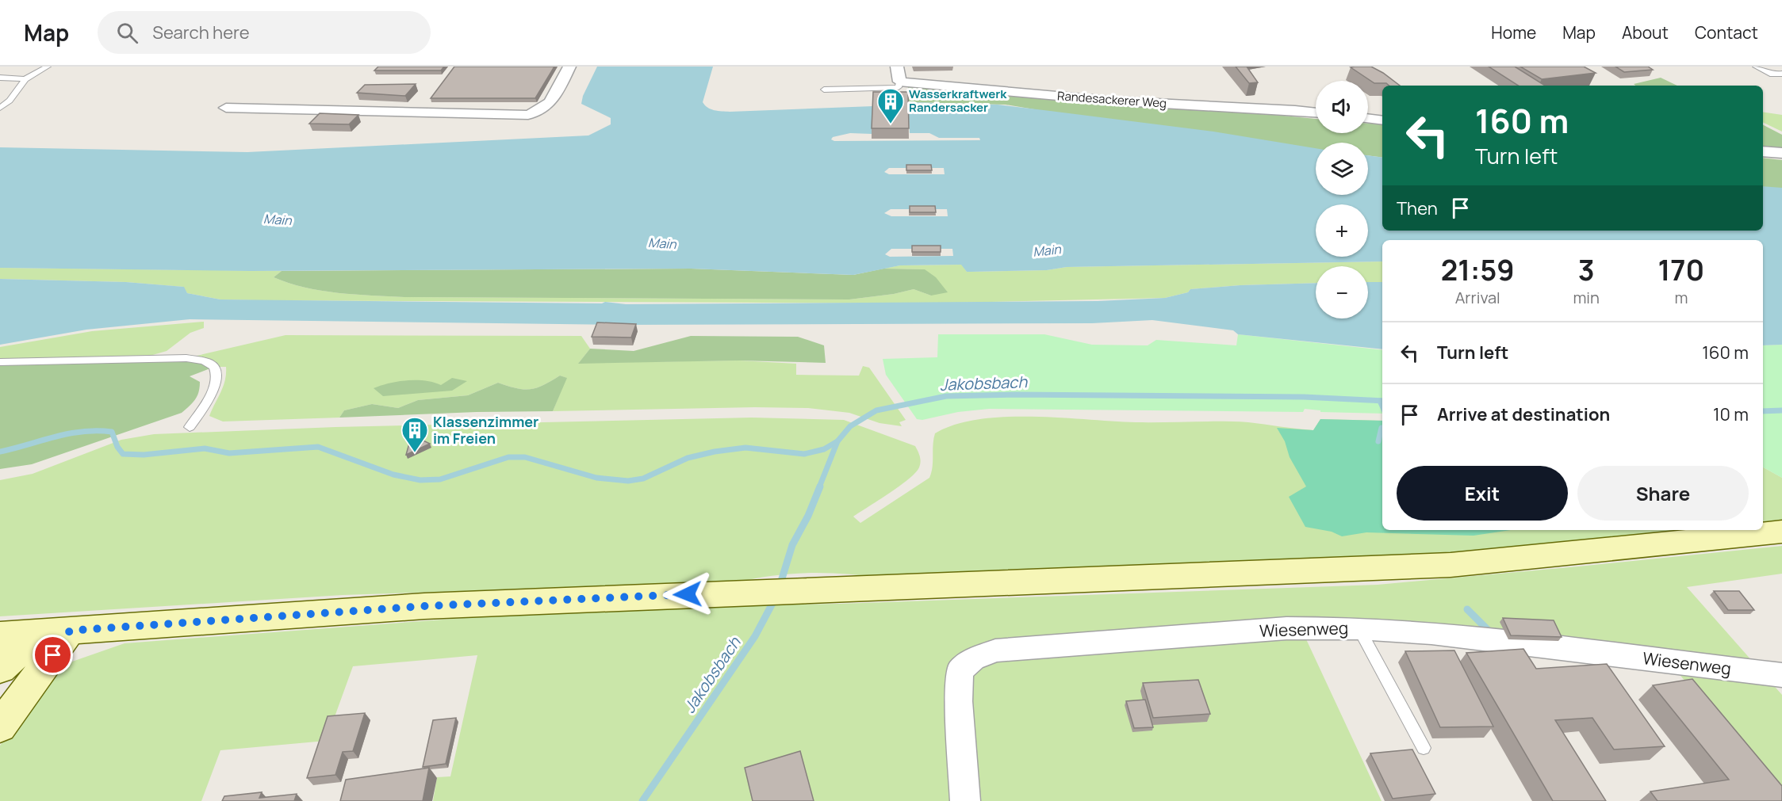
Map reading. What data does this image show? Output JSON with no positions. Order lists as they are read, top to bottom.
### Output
{
  "streets": {
    "street": ["Randesackerer Weg", "Wiesenweg"]
  },
  "water": ["Main", "Jakobsbach"],
  "places": {
    "building": ["Wasserkraftwerk Randersacker", "Klassenzimmer im Freien"]
  },
  "page": {
    "header": "Map",
    "search": "Search here",
    "nav": [
      "Home",
      "Map",
      "About",
      "Contact"
    ],
    "map_buttons": ["+", "−"],
    "turn": ["160 m", "Turn left"],
    "then": "Then",
    "eta": [
      "21:59",
      "Arrival",
      "3",
      "min",
      "170",
      "m"
    ],
    "list": [
      {
        "name": "Turn left",
        "value": "160 m"
      },
      {
        "name": "Arrive at destination",
        "value": "10 m"
      }
    ],
    "buttons": ["Exit", "Share"]
  }
}
